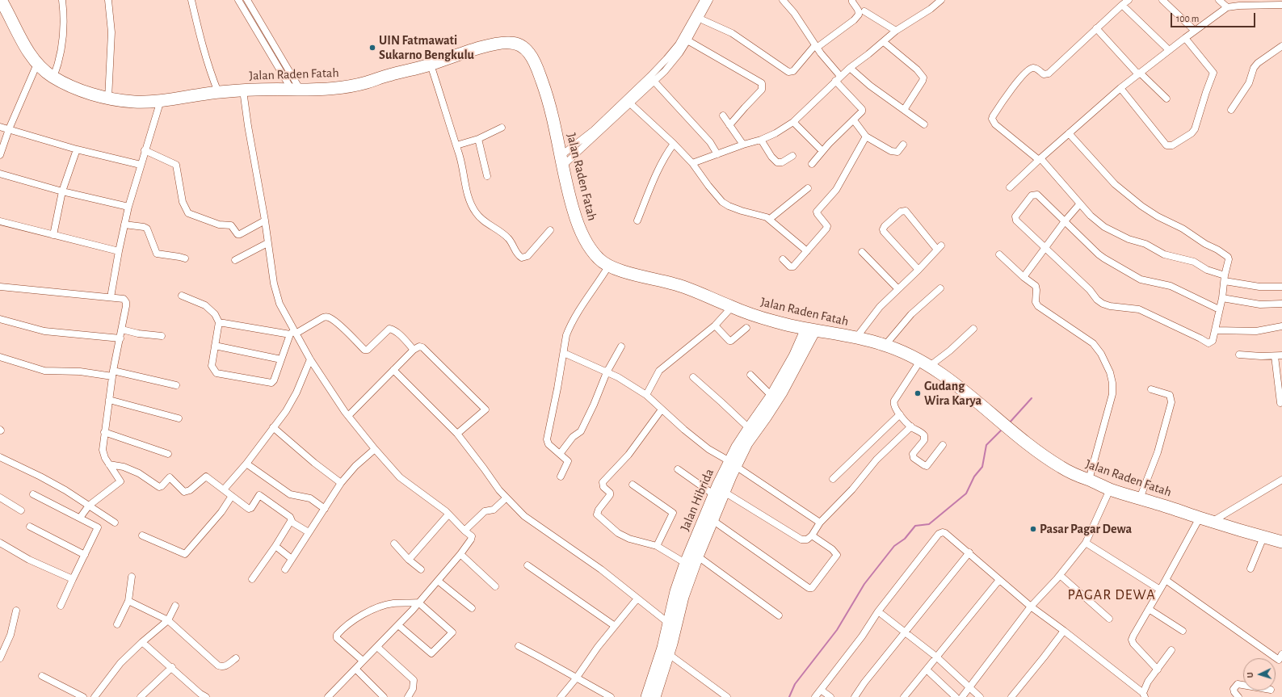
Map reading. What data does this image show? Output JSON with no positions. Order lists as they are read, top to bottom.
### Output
{
  "streets": {
    "highway": ["Jalan Raden Fatah"],
    "main road": ["Jalan Hibrida"]
  },
  "crossings": [
    ["Jalan Raden Fatah", "Jalan Hibrida"]
  ],
  "districts": ["PAGAR DEWA"],
  "places": ["UIN Fatmawati Sukarno Bengkulu", "Gudang Wira Karya", "Pasar Pagar Dewa"],
  "scale_bar": "100 m",
  "north": "left"
}
